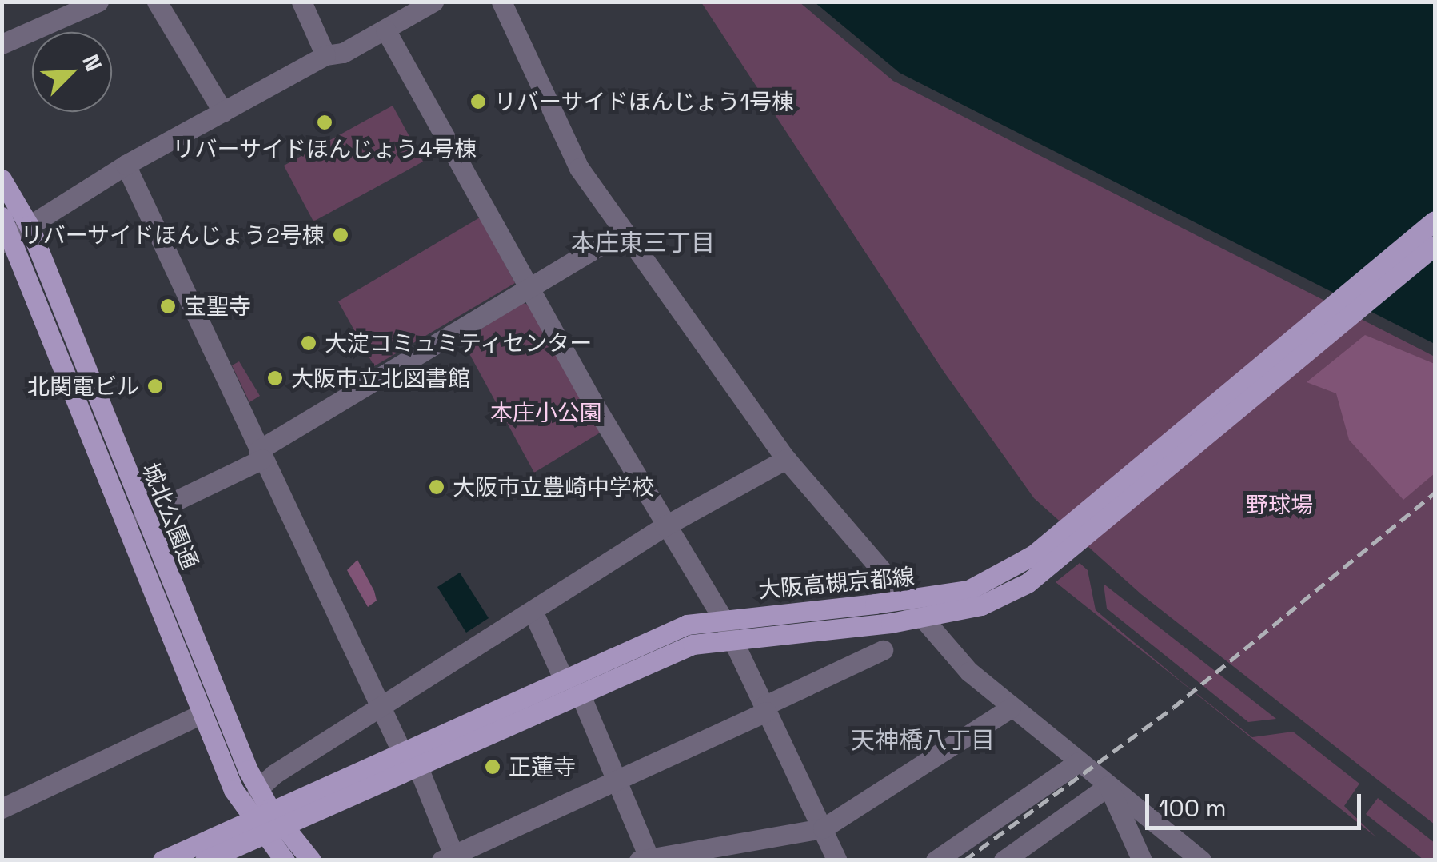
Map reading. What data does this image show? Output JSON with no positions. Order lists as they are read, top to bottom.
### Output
{
  "streets": {
    "main road": ["城北公園通", "大阪高槻京都線"]
  },
  "crossings": [
    ["城北公園通", "大阪高槻京都線"]
  ],
  "districts": ["本庄東三丁目", "天神橋八丁目"],
  "parks": ["本庄小公園", "野球場"],
  "places": [
    "リバーサイドほんじょう1号棟",
    "リバーサイドほんじょう4号棟",
    "リバーサイドほんじょう2号棟",
    "宝聖寺",
    "大淀コミュミティセンター",
    "大阪市立北図書館",
    "北関電ビル",
    "大阪市立豊崎中学校",
    "正蓮寺"
  ],
  "scale_bar": "100 m",
  "north": "top right"
}
